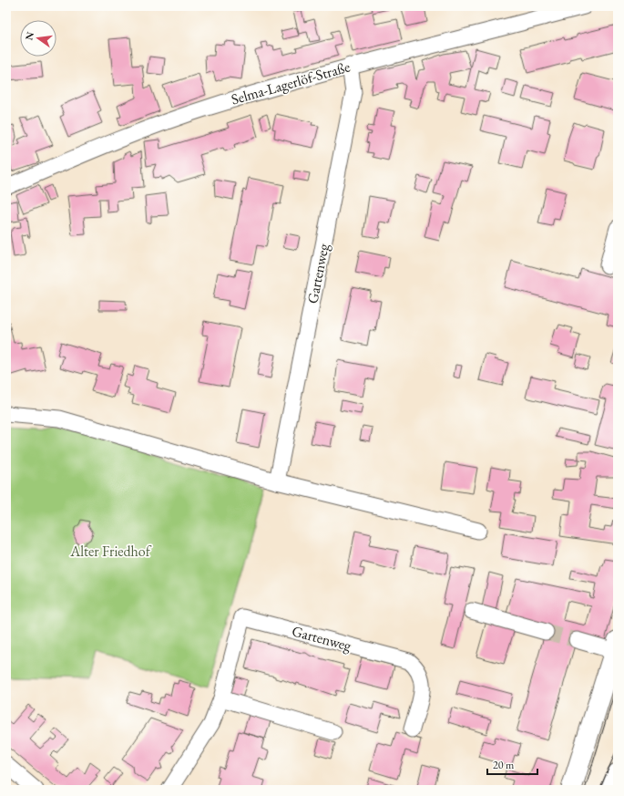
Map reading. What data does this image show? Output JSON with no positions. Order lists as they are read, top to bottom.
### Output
{
  "streets": {
    "street": ["Selma-Lagerlöf-Straße", "Gartenweg"]
  },
  "crossings": [
    ["Selma-Lagerlöf-Straße", "Gartenweg"]
  ],
  "parks": ["Alter Friedhof"],
  "scale_bar": "20 m",
  "north": "left"
}
